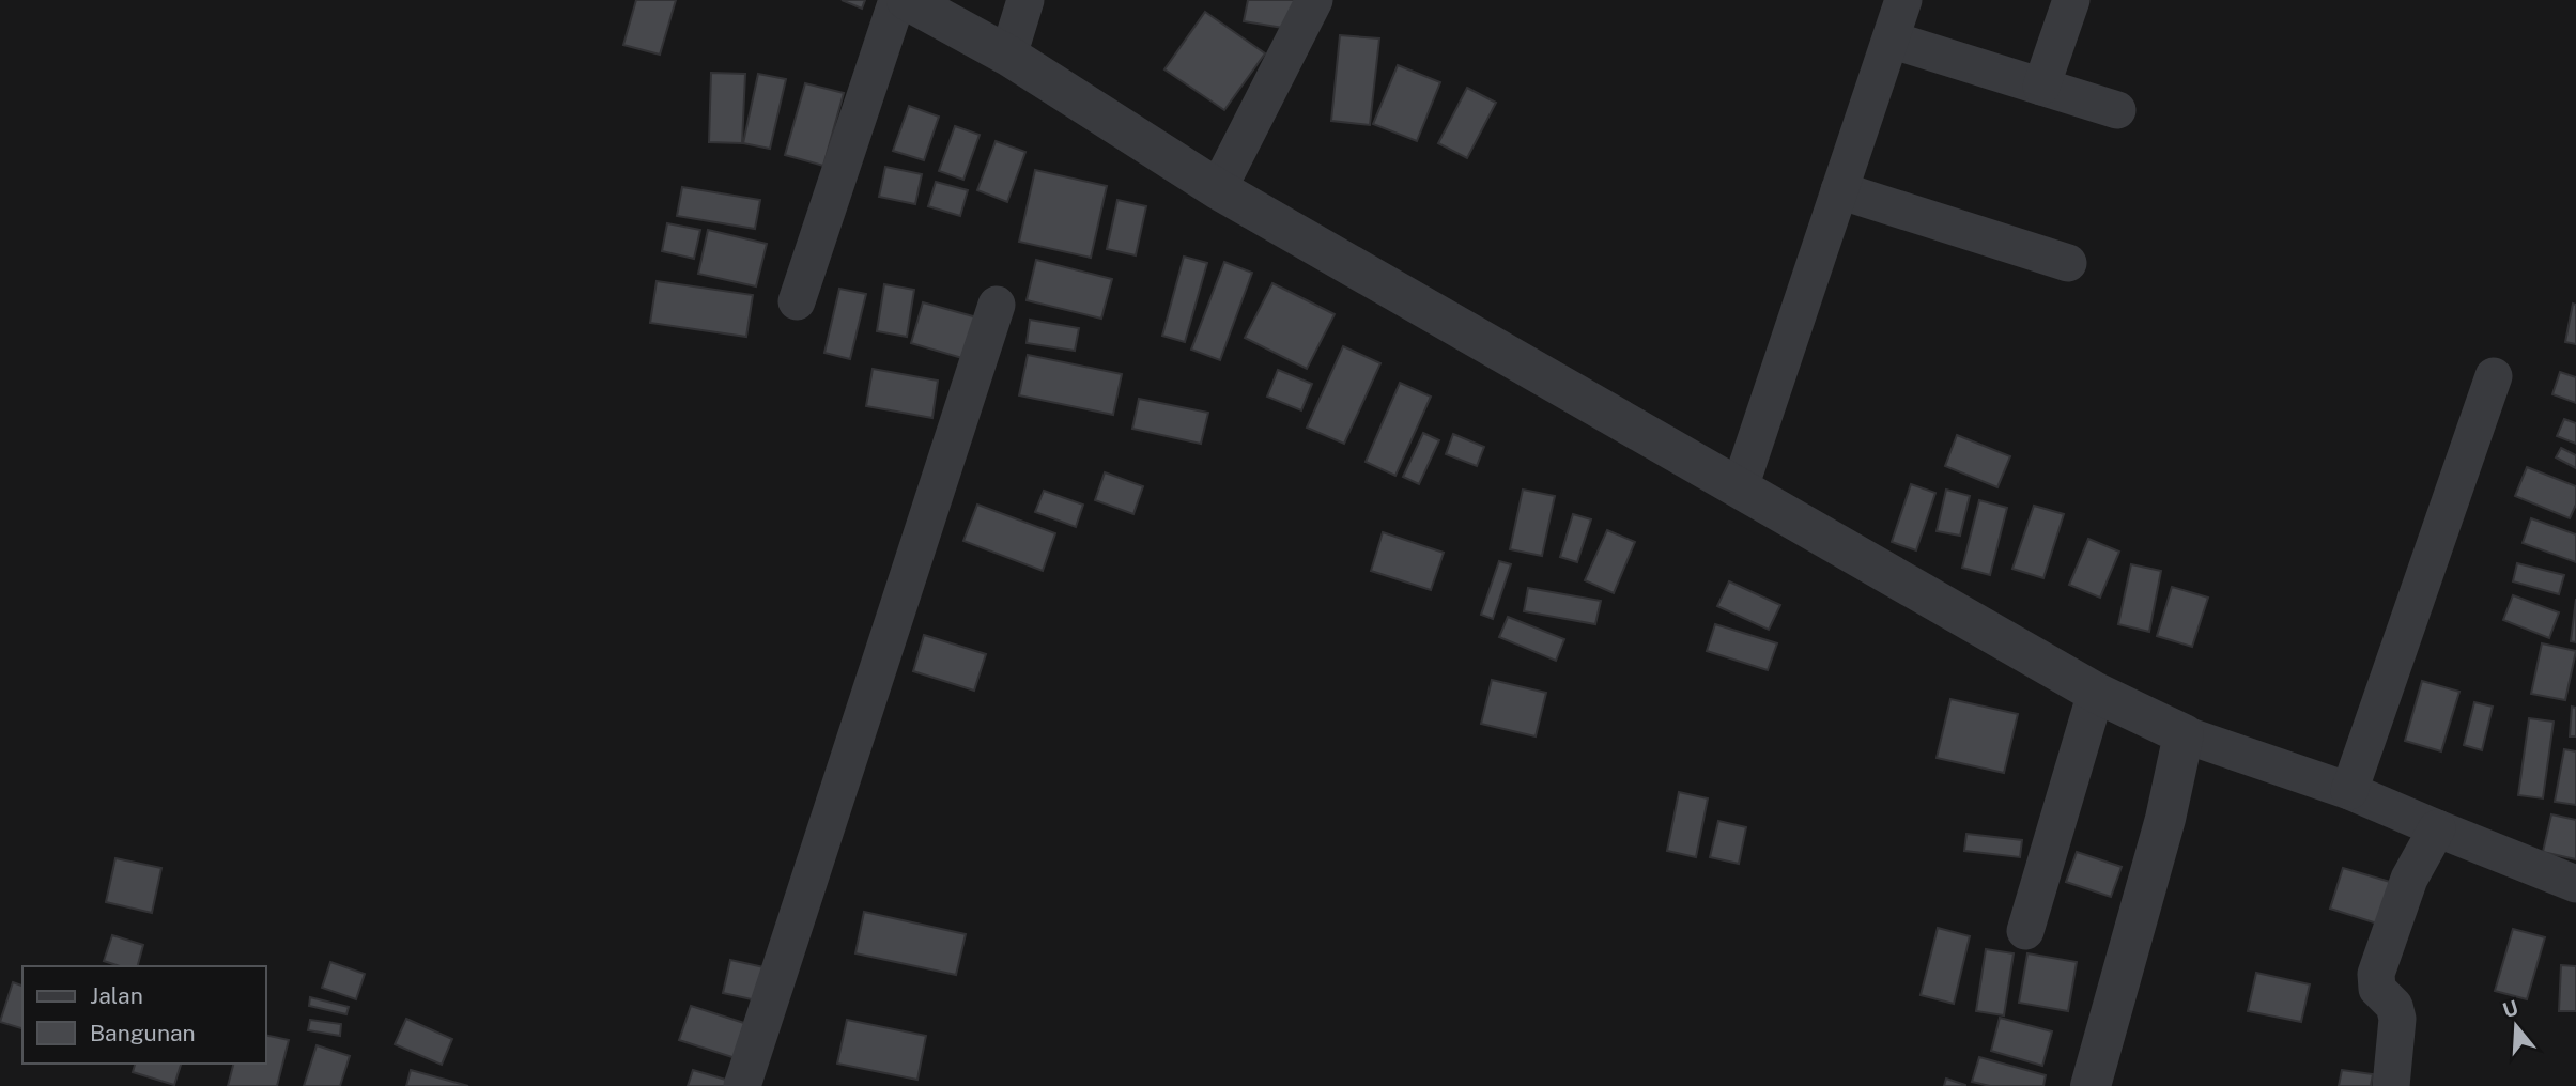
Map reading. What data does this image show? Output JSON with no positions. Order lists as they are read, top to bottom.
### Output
{
  "legend": ["Jalan", "Bangunan"],
  "north": "top"
}
